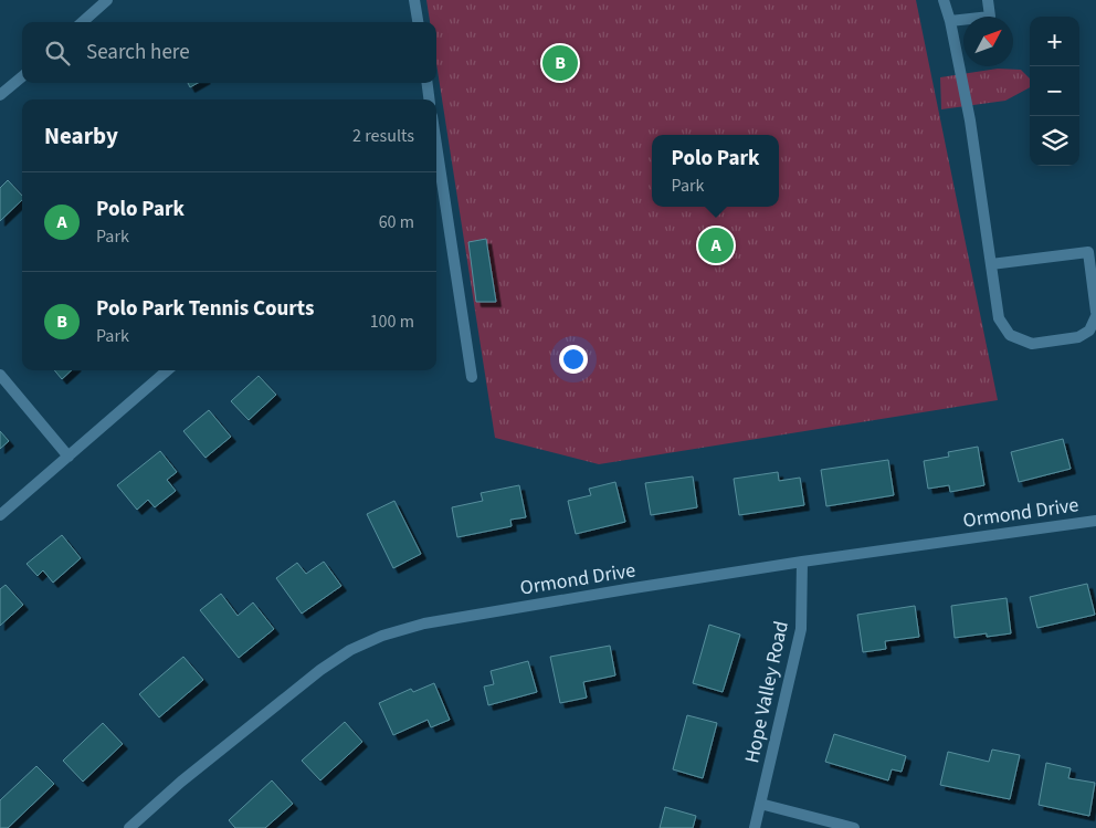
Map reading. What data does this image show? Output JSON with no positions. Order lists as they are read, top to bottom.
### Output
{
  "streets": {
    "street": ["Ormond Drive", "Hope Valley Road"]
  },
  "crossings": [
    ["Ormond Drive", "Hope Valley Road"]
  ],
  "north": "top right",
  "page": {
    "map_buttons": ["+", "−"],
    "search": "Search here",
    "pins": ["B", "A"],
    "heading": ["Nearby", "2 results"],
    "popup": ["Polo Park", "Park"],
    "list": [
      {
        "mark": "A",
        "name": "Polo Park",
        "note": "Park",
        "value": "60 m"
      },
      {
        "mark": "B",
        "name": "Polo Park Tennis Courts",
        "note": "Park",
        "value": "100 m"
      }
    ]
  }
}
